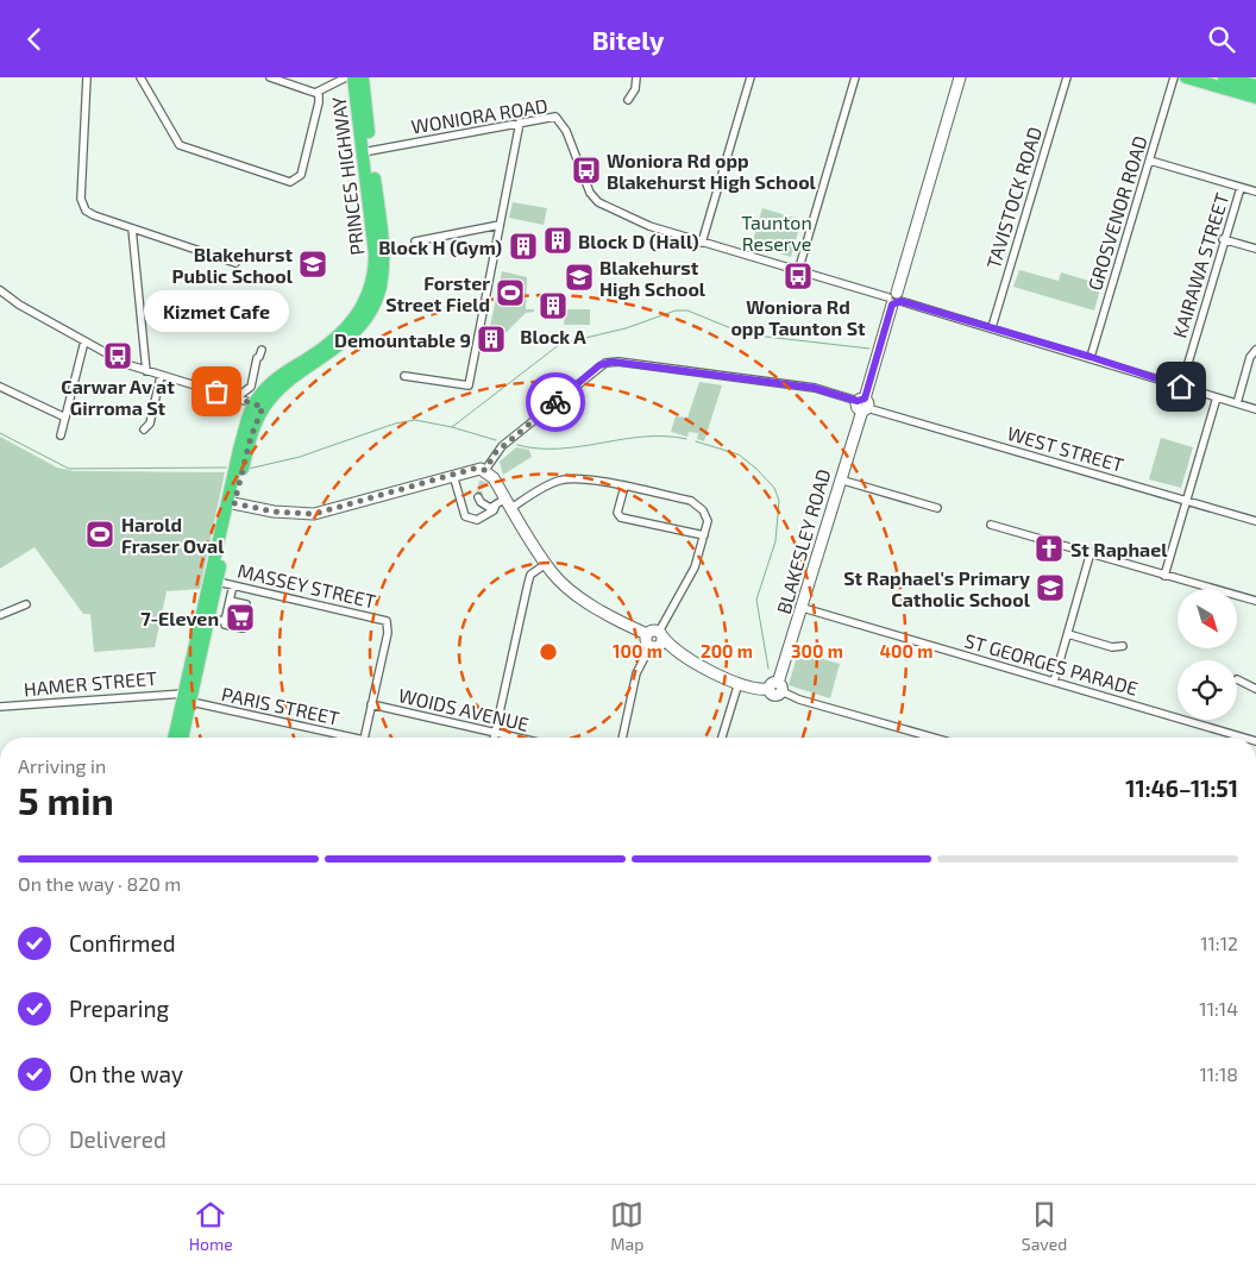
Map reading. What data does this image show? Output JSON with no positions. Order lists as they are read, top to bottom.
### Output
{
  "streets": {
    "highway": ["PRINCES HIGHWAY"],
    "street": [
      "WONIORA ROAD",
      "TAVISTOCK ROAD",
      "GROSVENOR ROAD",
      "KAIRAWA STREET",
      "WEST STREET",
      "BLAKESLEY ROAD",
      "MASSEY STREET",
      "ST GEORGES PARADE",
      "HAMER STREET",
      "PARIS STREET",
      "WOIDS AVENUE"
    ]
  },
  "crossings": [
    ["WONIORA ROAD", "PRINCES HIGHWAY"],
    ["WONIORA ROAD", "TAVISTOCK ROAD"],
    ["WONIORA ROAD", "GROSVENOR ROAD"],
    ["WONIORA ROAD", "KAIRAWA STREET"],
    ["WONIORA ROAD", "BLAKESLEY ROAD"],
    ["PRINCES HIGHWAY", "MASSEY STREET"],
    ["PRINCES HIGHWAY", "HAMER STREET"],
    ["PRINCES HIGHWAY", "PARIS STREET"],
    ["WEST STREET", "BLAKESLEY ROAD"],
    ["BLAKESLEY ROAD", "ST GEORGES PARADE"],
    ["MASSEY STREET", "WOIDS AVENUE"],
    ["HAMER STREET", "PARIS STREET"]
  ],
  "parks": ["Taunton Reserve"],
  "places": {
    "bus stop": ["Woniora Rd opp Blakehurst High School", "Woniora Rd opp Taunton St", "Carwar Av at Girroma St"],
    "building": [
      "Block D (Hall)",
      "Block H (Gym)",
      "Block A",
      "Demountable 9"
    ],
    "school or university": ["Blakehurst Public School", "Blakehurst High School", "St Raphael's Primary Catholic School"],
    "sports": ["Forster Street Field", "Harold Fraser Oval"],
    "other": ["Kizmet Cafe"],
    "church": ["St Raphael"],
    "supermarket": ["7-Eleven"]
  },
  "north": "bottom right",
  "page": {
    "header": "Bitely",
    "bubble": "Kizmet Cafe",
    "heading": ["5 min", "Arriving in", "11:46–11:51"],
    "bar": "On the way · 820 m",
    "list": [
      ["Confirmed", "11:12"],
      ["Preparing", "11:14"],
      ["On the way", "11:18"],
      "Delivered"
    ],
    "tabs": ["Home", "Map", "Saved"]
  },
  "rings": [
    "100 m",
    "200 m",
    "300 m",
    "400 m"
  ]
}
